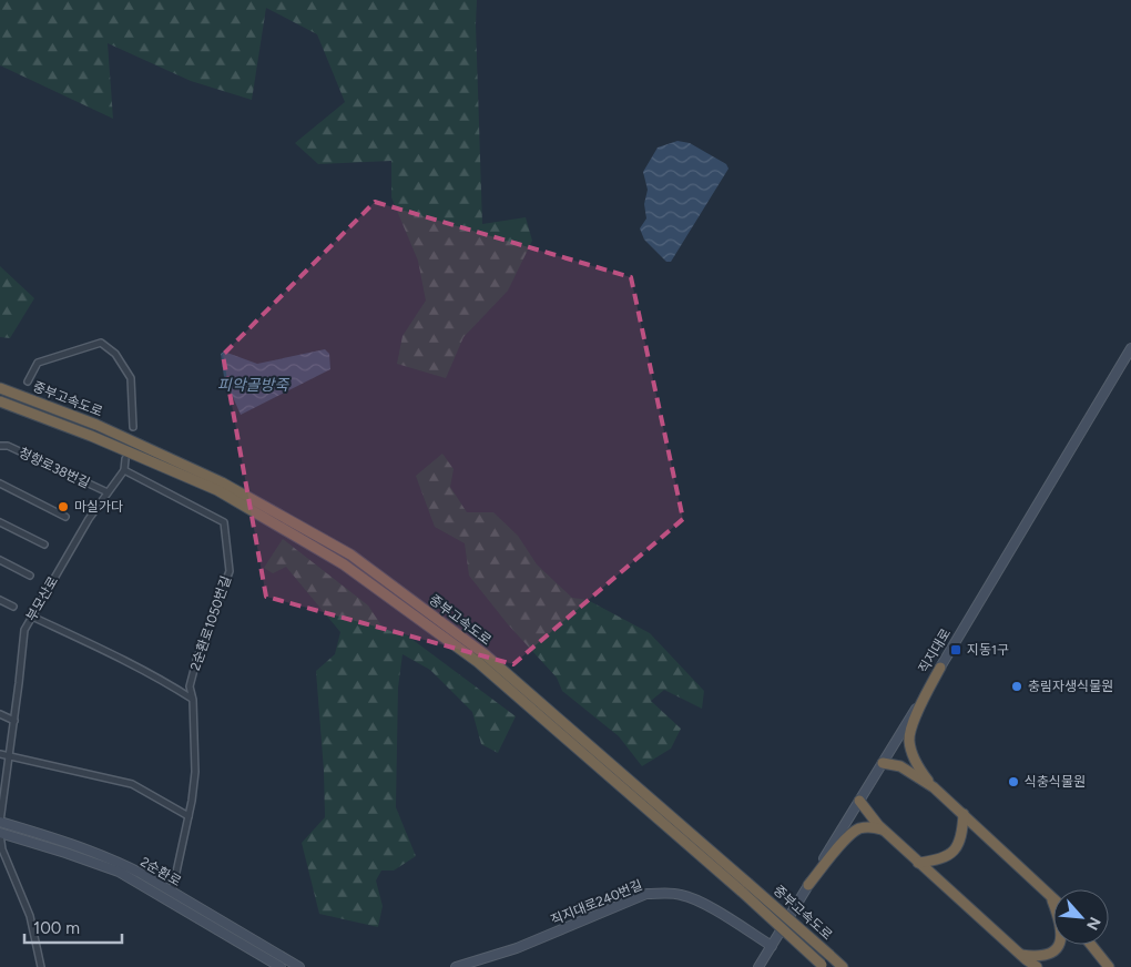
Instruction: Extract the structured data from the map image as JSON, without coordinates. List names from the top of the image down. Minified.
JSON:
{"streets":{"highway":["중부고속도로"],"main road":["직지대로","2순환로","직지대로240번길"],"street":["청향로38번길","부모산로","2순환로1050번길"]},"crossings":[["청향로38번길","부모산로"],["부모산로","2순환로1050번길"],["부모산로","2순환로"],["2순환로1050번길","2순환로"],["직지대로","직지대로240번길"]],"water":["피악골방죽"],"places":{"other":["마실가다","충림자생식물원","식충식물원"],"transit":["지동1구"]},"scale_bar":"100 m","north":"bottom right"}
